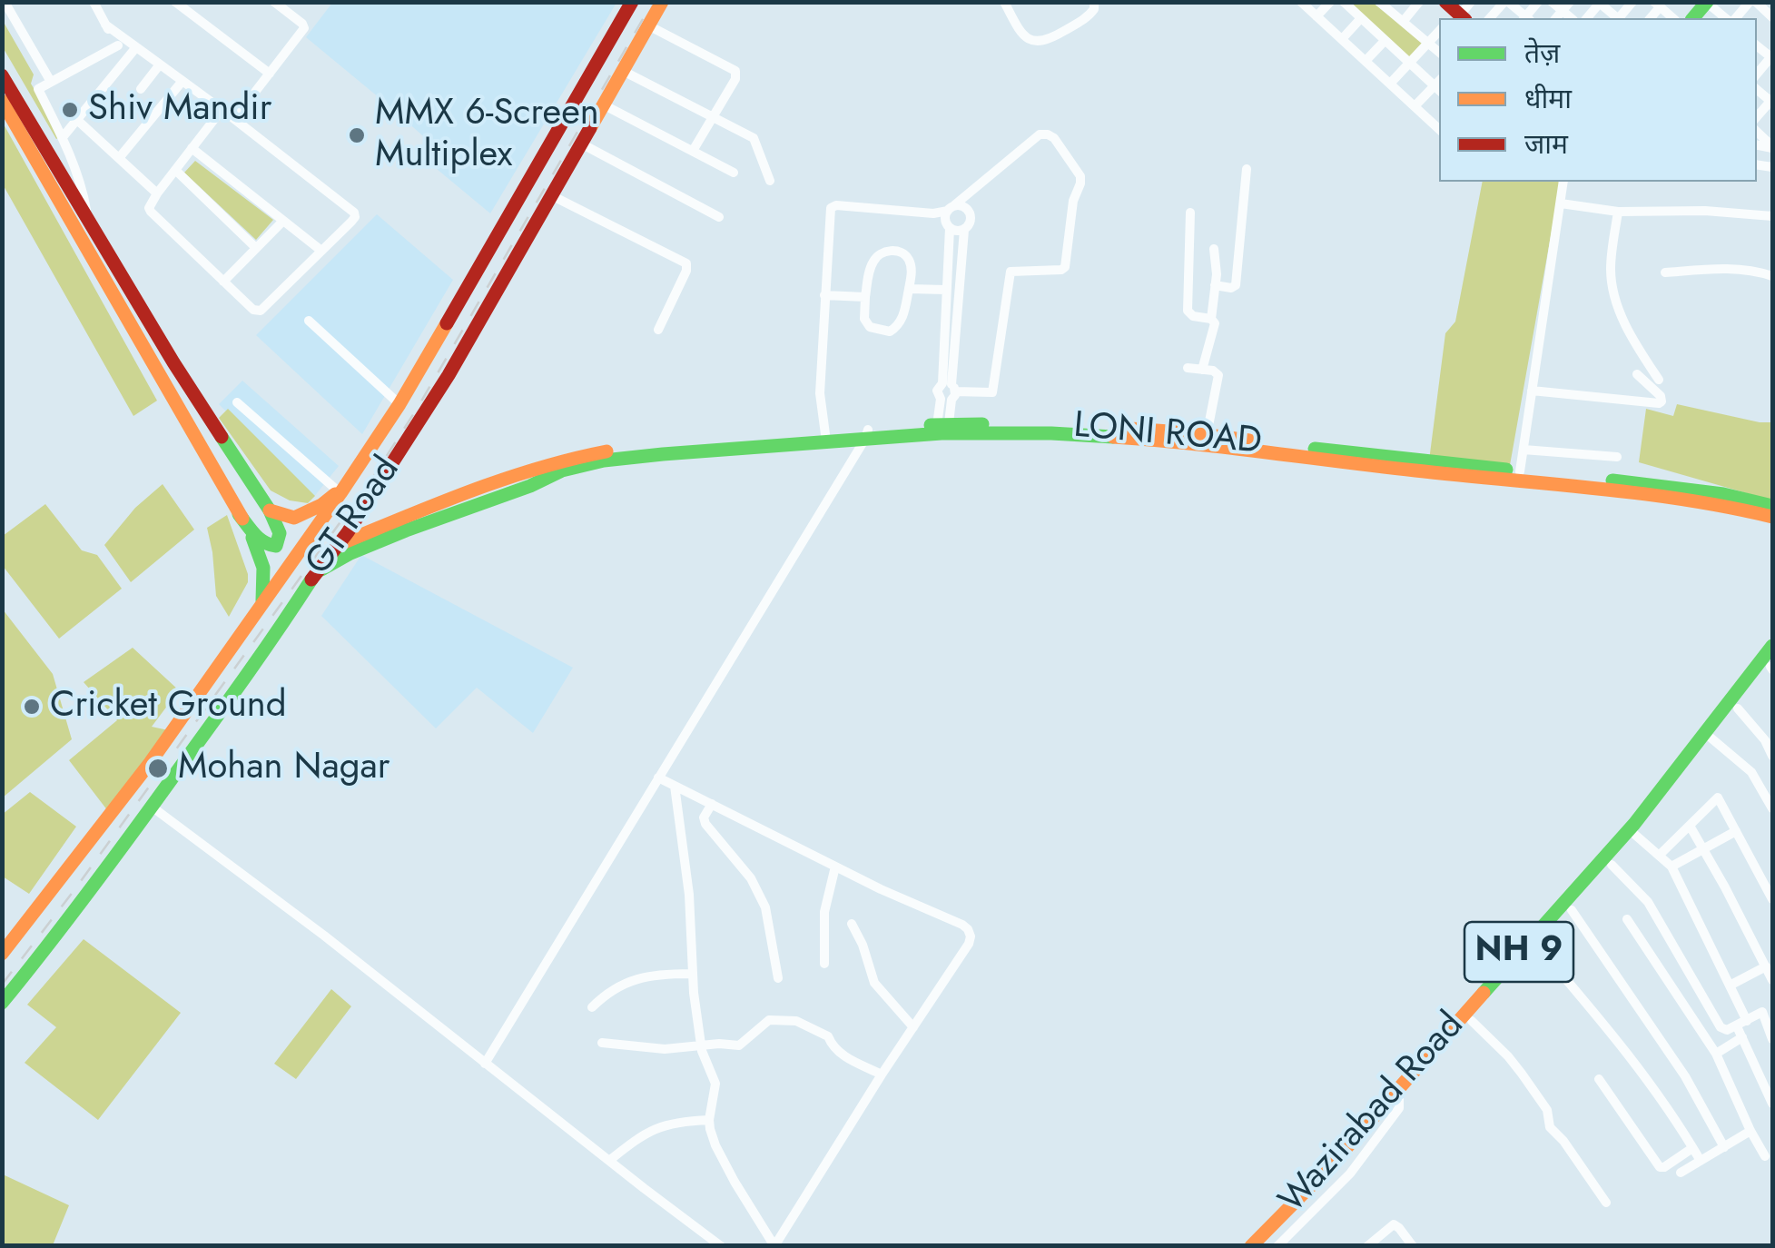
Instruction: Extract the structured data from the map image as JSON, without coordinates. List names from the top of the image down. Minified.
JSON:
{"streets":{"main road":["LONI ROAD","GT Road","NH 9","Wazirabad Road"]},"places":["Shiv Mandir","MMX 6-Screen Multiplex","Cricket Ground","Mohan Nagar"],"legend":["तेज़","धीमा","जाम"]}
